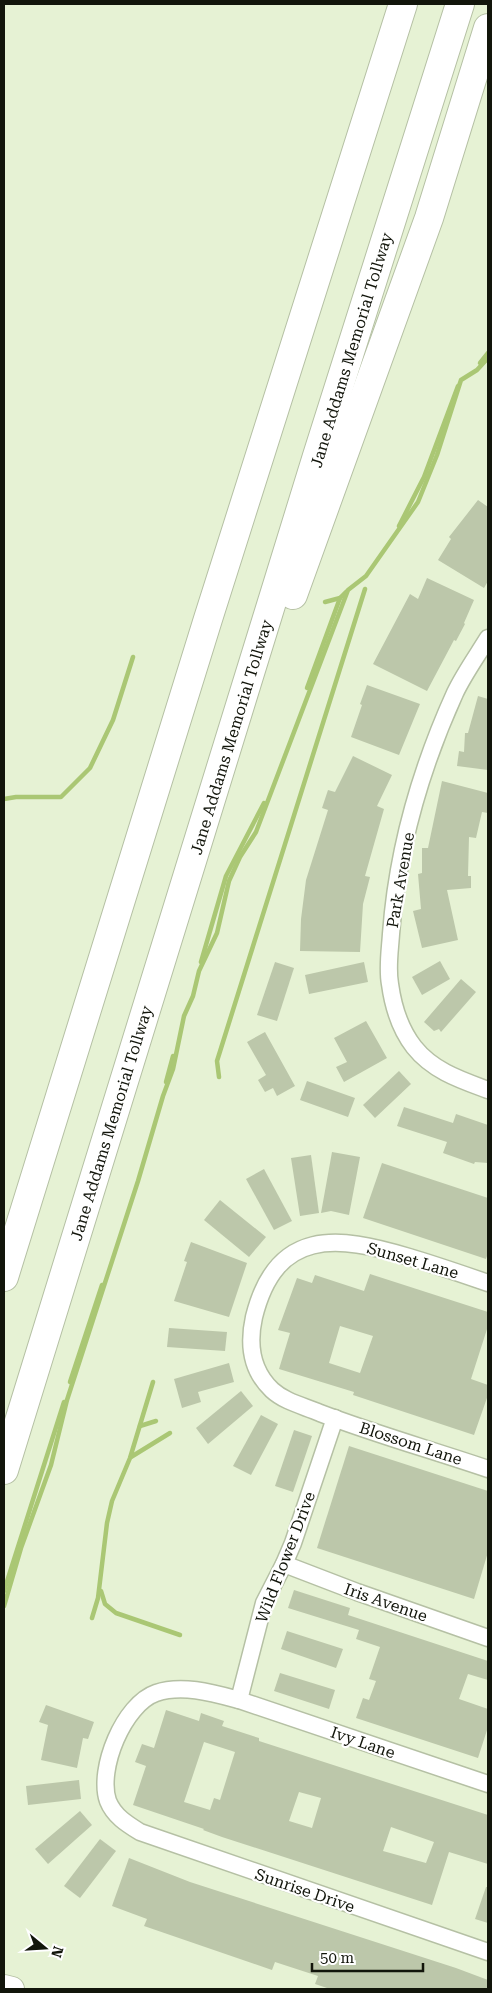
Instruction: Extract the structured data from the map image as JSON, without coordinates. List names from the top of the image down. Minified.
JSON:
{"streets":{"highway":["Jane Addams Memorial Tollway"],"street":["Park Avenue","Sunset Lane","Blossom Lane","Wild Flower Drive","Iris Avenue","Ivy Lane","Sunrise Drive"]},"crossings":[["Sunset Lane","Blossom Lane"],["Sunset Lane","Wild Flower Drive"],["Blossom Lane","Wild Flower Drive"],["Wild Flower Drive","Iris Avenue"],["Wild Flower Drive","Ivy Lane"],["Wild Flower Drive","Sunrise Drive"],["Ivy Lane","Sunrise Drive"]],"scale_bar":"50 m","north":"right"}
